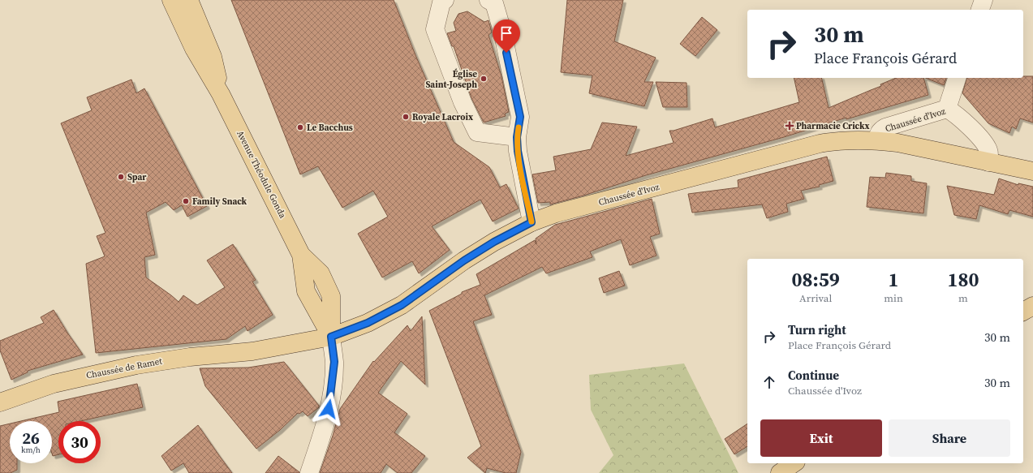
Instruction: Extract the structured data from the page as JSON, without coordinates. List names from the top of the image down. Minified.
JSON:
{"streets":{"main road":["Chaussée d'Ivoz","Avenue Théodule Gonda","Chaussée de Ramet"]},"crossings":[["Chaussée d'Ivoz","Avenue Théodule Gonda"],["Chaussée d'Ivoz","Chaussée de Ramet"],["Avenue Théodule Gonda","Chaussée de Ramet"]],"places":{"other":["Église Saint-Joseph","Royale Lacroix","Le Bacchus","Spar","Family Snack"],"health":["Pharmacie Crickx"]},"page":{"turn":["30 m","Place François Gérard"],"eta":["08:59","Arrival","1","min","180","m"],"list":[{"name":"Turn right","note":"Place François Gérard","value":"30 m"},{"name":"Continue","note":"Chaussée d'Ivoz","value":"30 m"}],"buttons":["Exit","Share"],"speed":"26 km/h","limit":"30"}}
